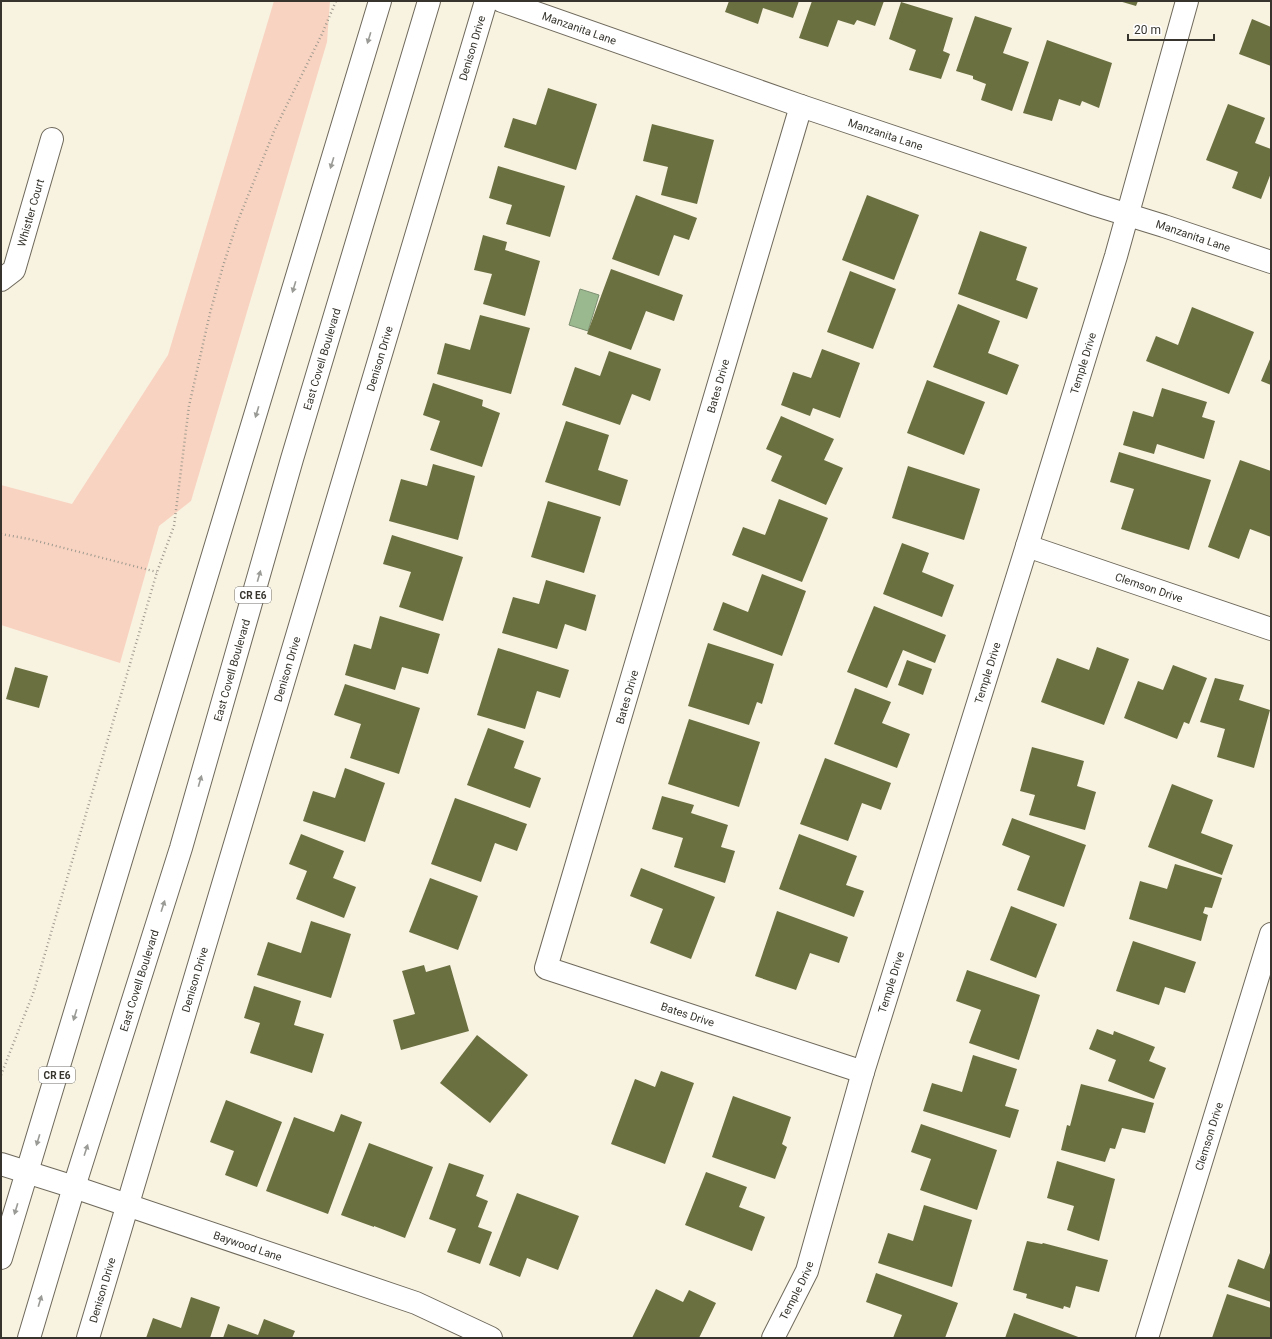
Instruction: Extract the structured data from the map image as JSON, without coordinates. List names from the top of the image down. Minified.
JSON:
{"streets":{"street":["Manzanita Lane","Denison Drive","Whistler Court","East Covell Boulevard","Temple Drive","Bates Drive","Clemson Drive","CR E6","Baywood Lane"]},"crossings":[["Manzanita Lane","Temple Drive"],["Manzanita Lane","Bates Drive"],["Denison Drive","Baywood Lane"],["East Covell Boulevard","Baywood Lane"],["Temple Drive","Bates Drive"],["Temple Drive","Clemson Drive"],["CR E6","Baywood Lane"]],"scale_bar":"20 m"}
